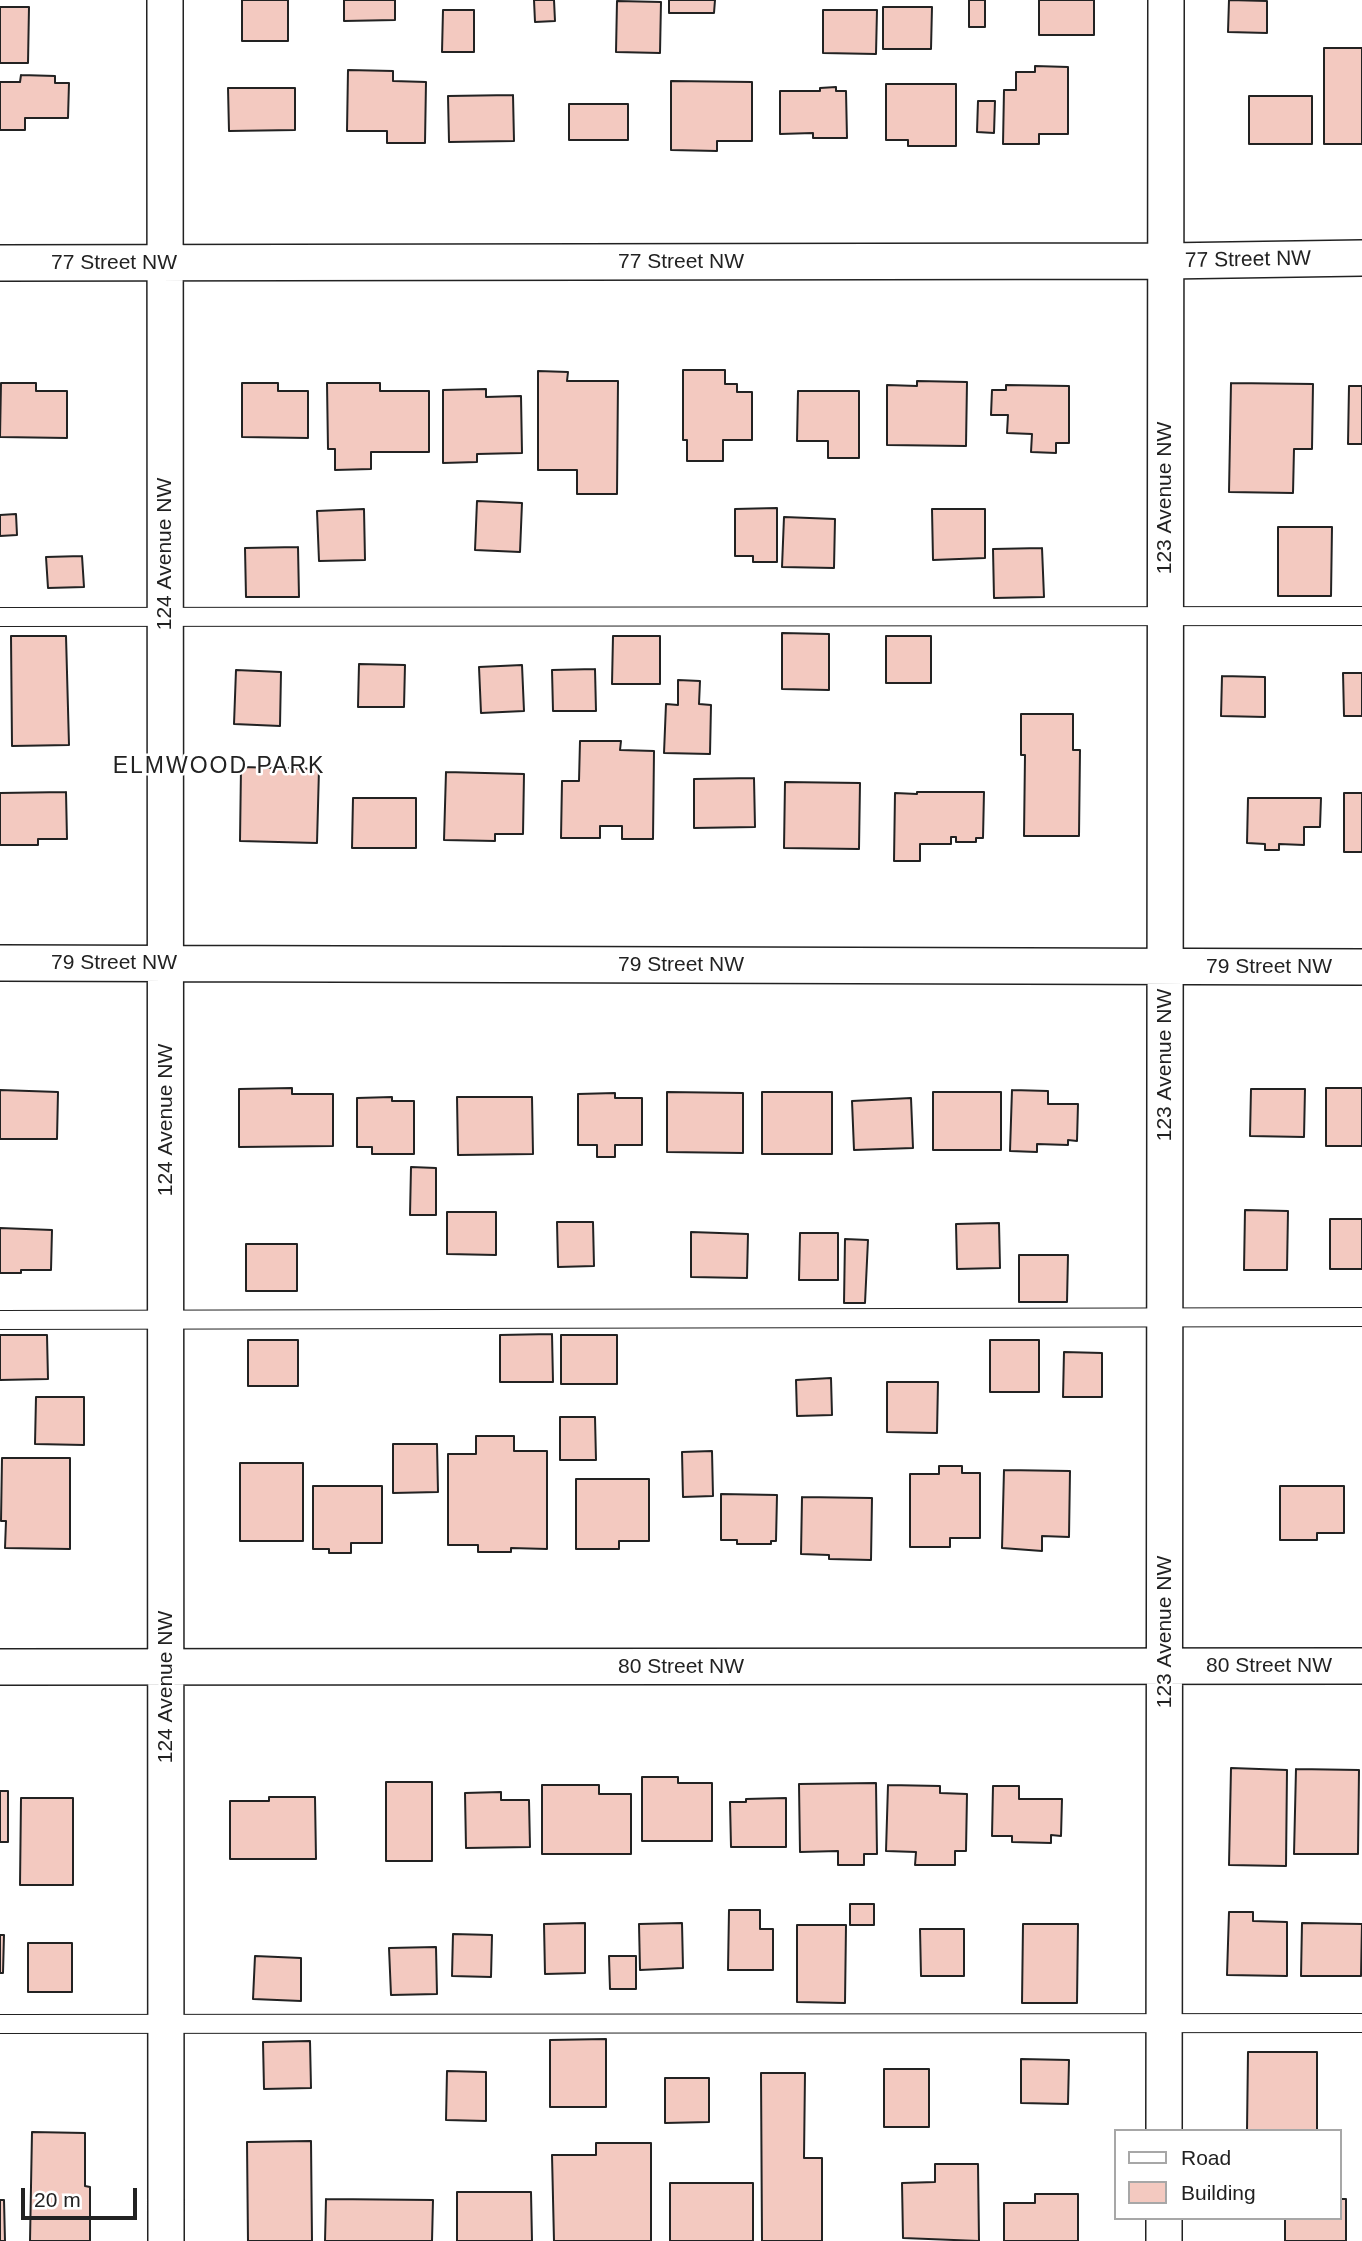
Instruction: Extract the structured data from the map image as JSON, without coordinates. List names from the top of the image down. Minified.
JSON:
{"streets":{"street":["77 Street NW","123 Avenue NW","124 Avenue NW","79 Street NW","80 Street NW"]},"crossings":[["77 Street NW","123 Avenue NW"],["77 Street NW","124 Avenue NW"],["123 Avenue NW","79 Street NW"],["123 Avenue NW","80 Street NW"],["124 Avenue NW","79 Street NW"],["124 Avenue NW","80 Street NW"]],"districts":["ELMWOOD PARK"],"legend":["Road","Building"],"scale_bar":"20 m"}
